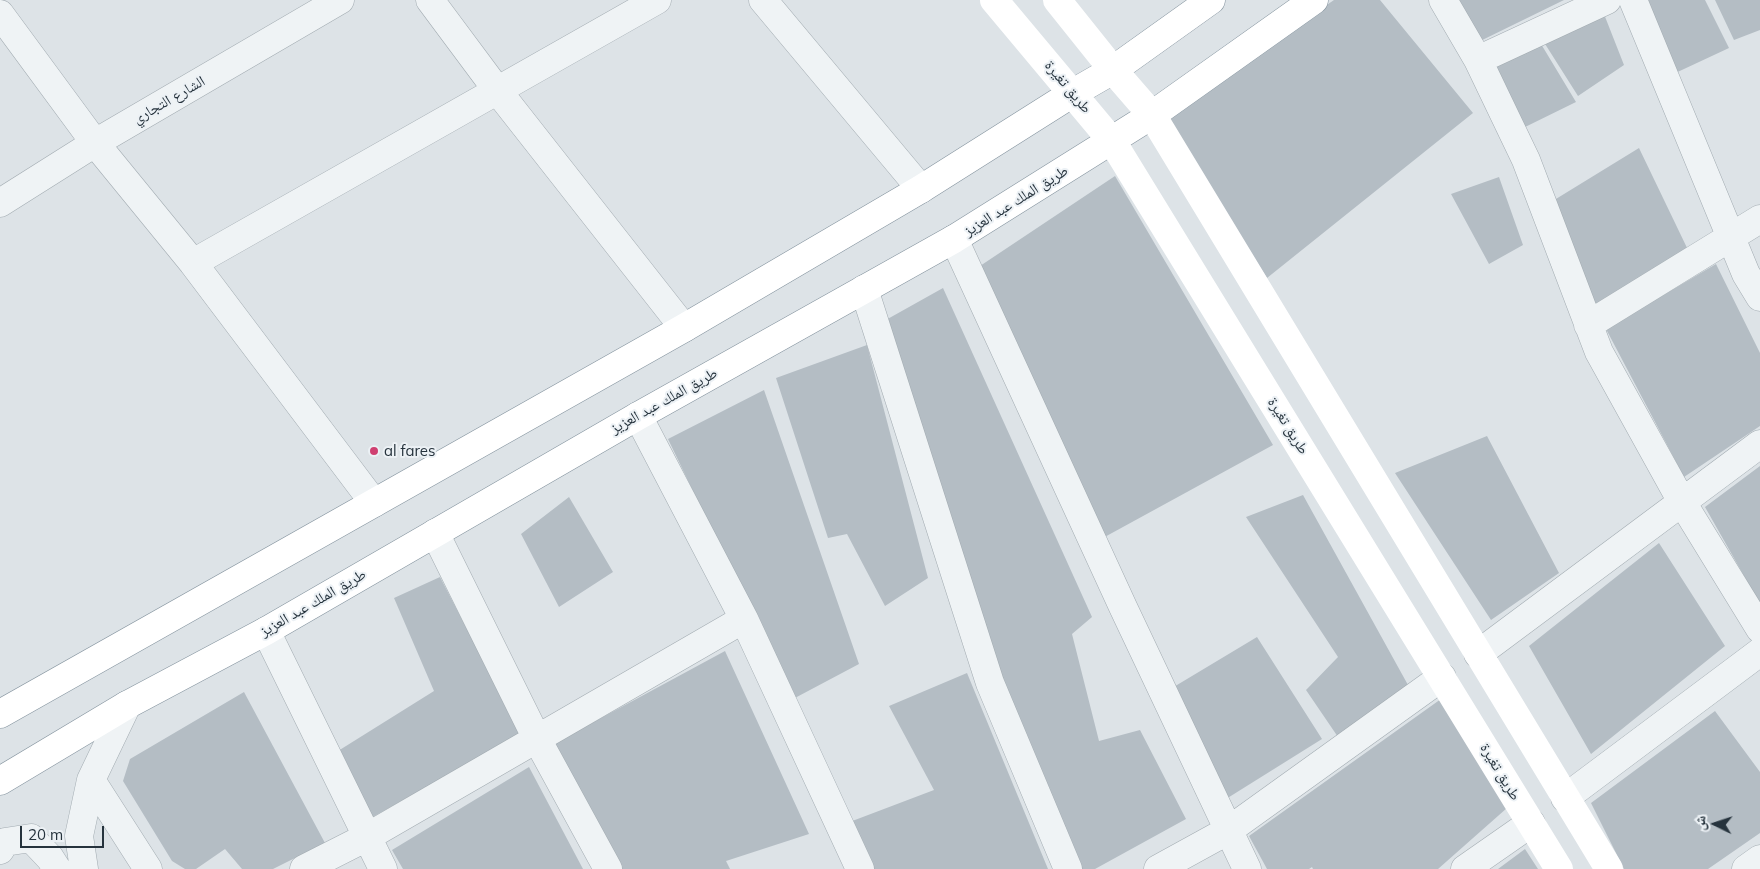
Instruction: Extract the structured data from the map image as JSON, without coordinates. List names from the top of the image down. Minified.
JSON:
{"streets":{"main road":["طريق تغيرة","طريق الملك عبد العزيز"],"street":["الشارع التجاري"]},"crossings":[["طريق تغيرة","طريق الملك عبد العزيز"]],"places":["al fares"],"scale_bar":"20 m","north":"left"}
